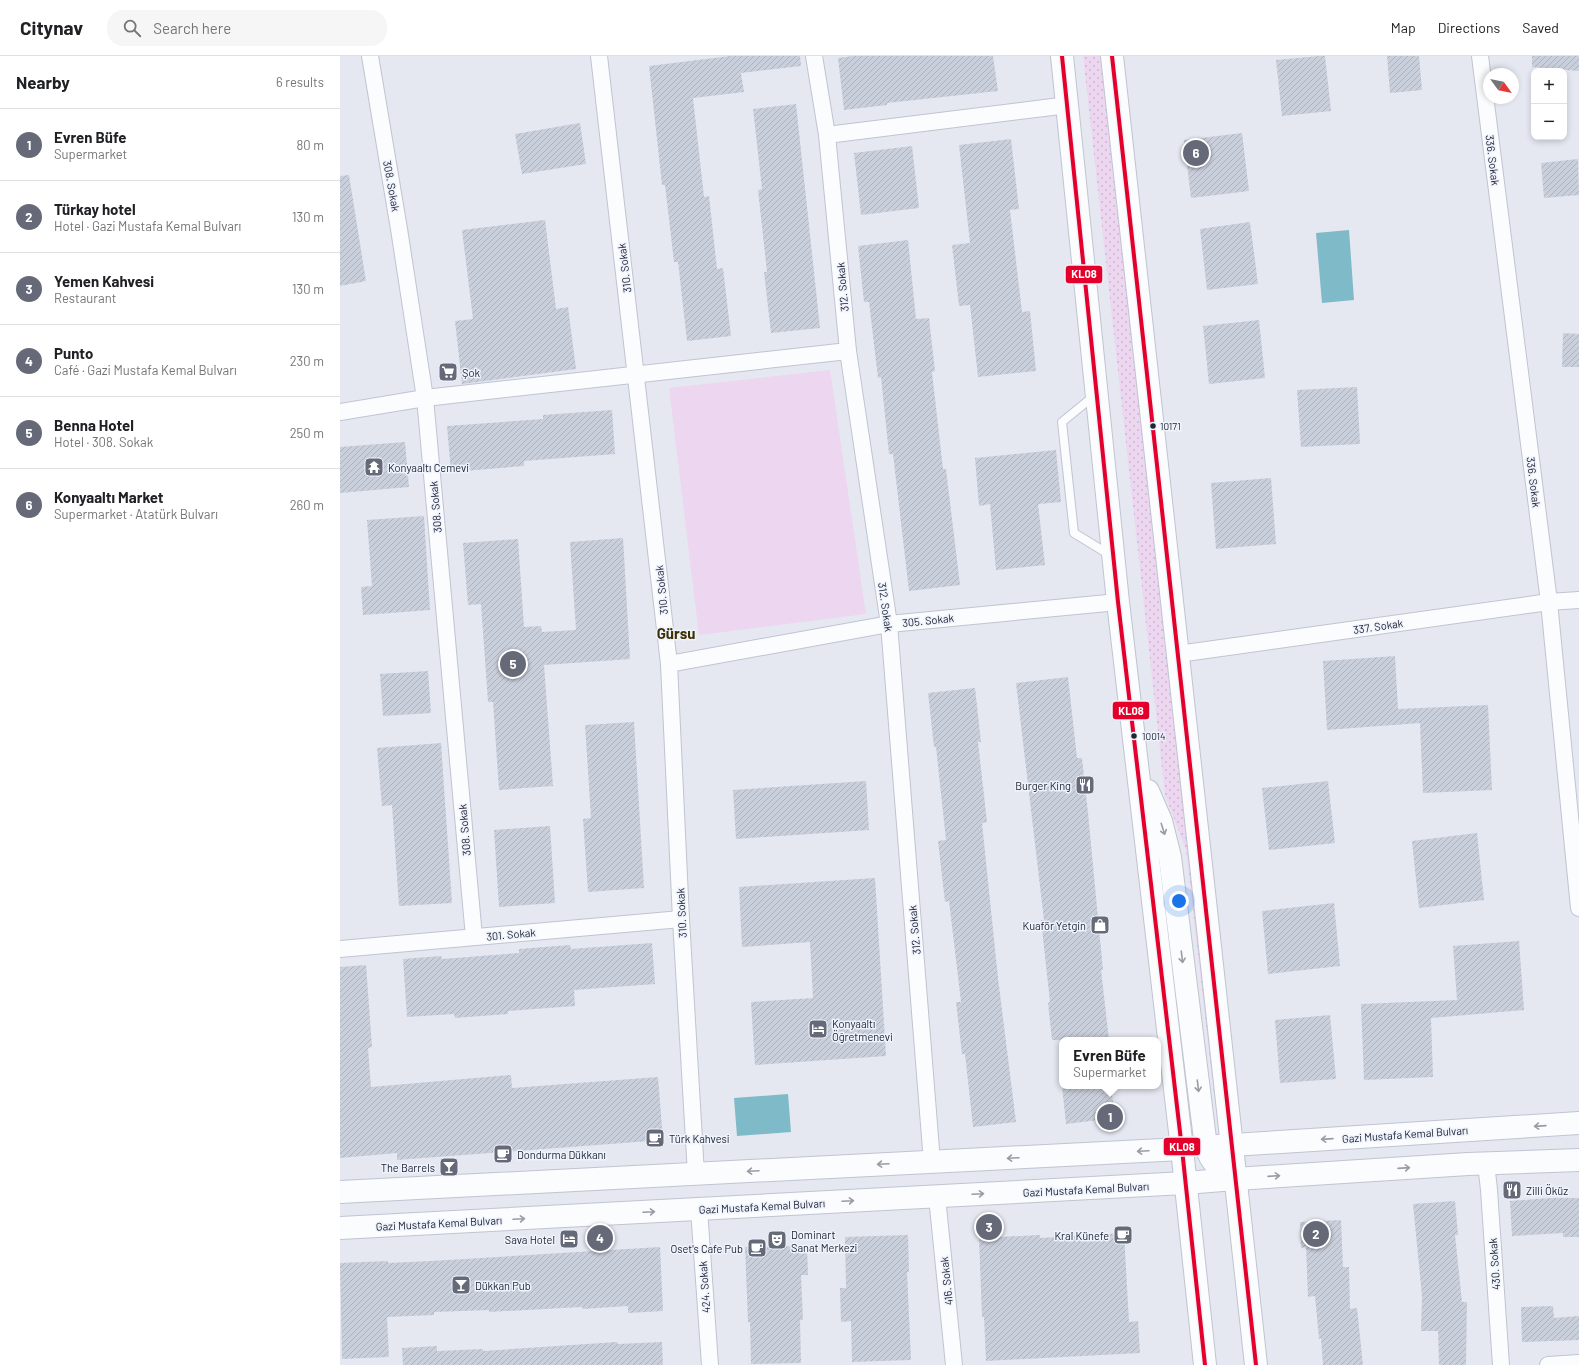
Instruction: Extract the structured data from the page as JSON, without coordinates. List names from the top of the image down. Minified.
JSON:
{"streets":{"main road":["Gazi Mustafa Kemal Bulvarı"],"street":["336. Sokak","308. Sokak","310. Sokak","312. Sokak","305. Sokak","337. Sokak","301. Sokak","430. Sokak","416. Sokak","424. Sokak"]},"crossings":[["336. Sokak","337. Sokak"],["308. Sokak","301. Sokak"],["310. Sokak","305. Sokak"],["310. Sokak","301. Sokak"],["312. Sokak","305. Sokak"],["Gazi Mustafa Kemal Bulvarı","416. Sokak"],["Gazi Mustafa Kemal Bulvarı","424. Sokak"]],"districts":["Gürsu"],"places":{"supermarket":["Şok"],"other":["10171","10014"],"temple":["Konyaaltı Cemevi"],"restaurant":["Burger King","Zilli Öküz"],"shop":["Kuaför Yetgin"],"hotel":["Konyaaltı Öğretmenevi","Sava Hotel"],"cafe":["Türk Kahvesi","Dondurma Dükkanı","Kral Künefe","Oset's Cafe Pub"],"bar":["The Barrels","Dükkan Pub"],"theatre":["Dominart Sanat Merkezi"]},"lines":["transit line KL08"],"north":"bottom right","page":{"header":"Citynav","search":"Search here","nav":["Map","Directions","Saved"],"heading":["Nearby","6 results"],"map_buttons":["+","−"],"list":[{"mark":"1","name":"Evren Büfe","note":"Supermarket","value":"80 m"},{"mark":"2","name":"Türkay hotel","note":"Hotel · Gazi Mustafa Kemal Bulvarı","value":"130 m"},{"mark":"3","name":"Yemen Kahvesi","note":"Restaurant","value":"130 m"},{"mark":"4","name":"Punto","note":"Café · Gazi Mustafa Kemal Bulvarı","value":"230 m"},{"mark":"5","name":"Benna Hotel","note":"Hotel · 308. Sokak","value":"250 m"},{"mark":"6","name":"Konyaaltı Market","note":"Supermarket · Atatürk Bulvarı","value":"260 m"}],"pins":["6","5","1","3","2","4"],"popup":["Evren Büfe","Supermarket"]}}
